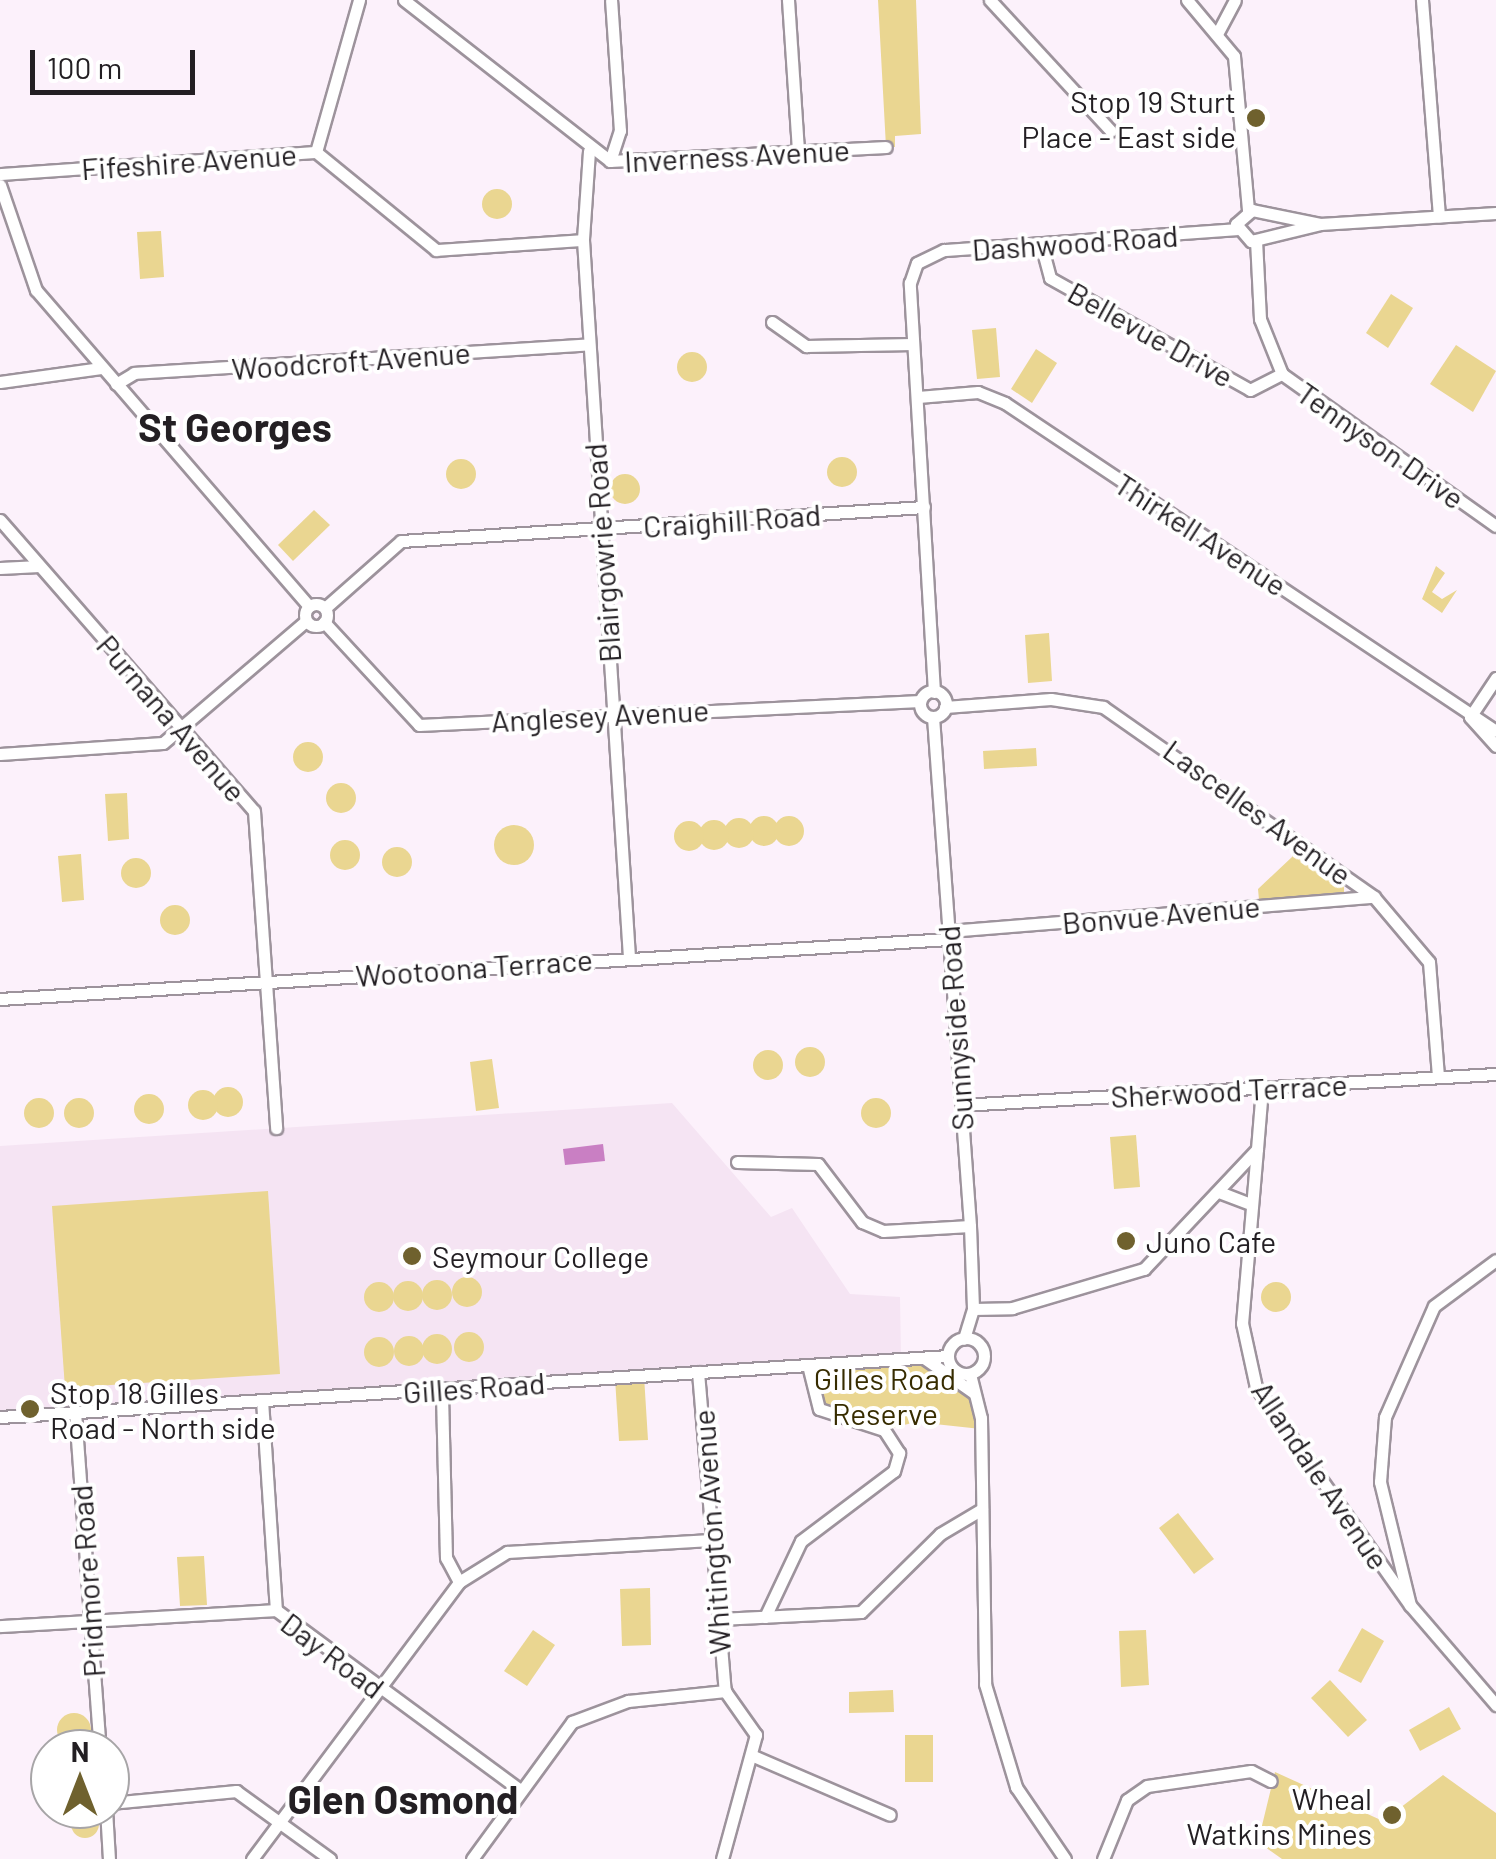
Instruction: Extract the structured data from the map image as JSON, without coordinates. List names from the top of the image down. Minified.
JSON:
{"streets":{"street":["Inverness Avenue","Fifeshire Avenue","Dashwood Road","Bellevue Drive","Woodcroft Avenue","Tennyson Drive","Craighill Road","Thirkell Avenue","Blairgowrie Road","Anglesey Avenue","Purnana Avenue","Lascelles Avenue","Bonvue Avenue","Wootoona Terrace","Sunnyside Road","Sherwood Terrace","Gilles Road","Allandale Avenue","Whitington Avenue","Pridmore Road","Day Road"]},"crossings":[["Inverness Avenue","Blairgowrie Road"],["Fifeshire Avenue","Blairgowrie Road"],["Dashwood Road","Bellevue Drive"],["Bellevue Drive","Tennyson Drive"],["Woodcroft Avenue","Blairgowrie Road"],["Craighill Road","Blairgowrie Road"],["Blairgowrie Road","Anglesey Avenue"],["Blairgowrie Road","Wootoona Terrace"],["Purnana Avenue","Wootoona Terrace"],["Lascelles Avenue","Bonvue Avenue"],["Lascelles Avenue","Sherwood Terrace"],["Bonvue Avenue","Wootoona Terrace"],["Bonvue Avenue","Sunnyside Road"],["Wootoona Terrace","Sunnyside Road"],["Sunnyside Road","Sherwood Terrace"],["Sherwood Terrace","Allandale Avenue"],["Gilles Road","Whitington Avenue"],["Gilles Road","Pridmore Road"],["Pridmore Road","Day Road"]],"districts":["St Georges","Glen Osmond"],"parks":["Gilles Road Reserve"],"places":["Stop 19 Sturt Place - East side","Juno Cafe","Seymour College","Stop 18 Gilles Road - North side","Wheal Watkins Mines"],"scale_bar":"100 m","north":"top"}
